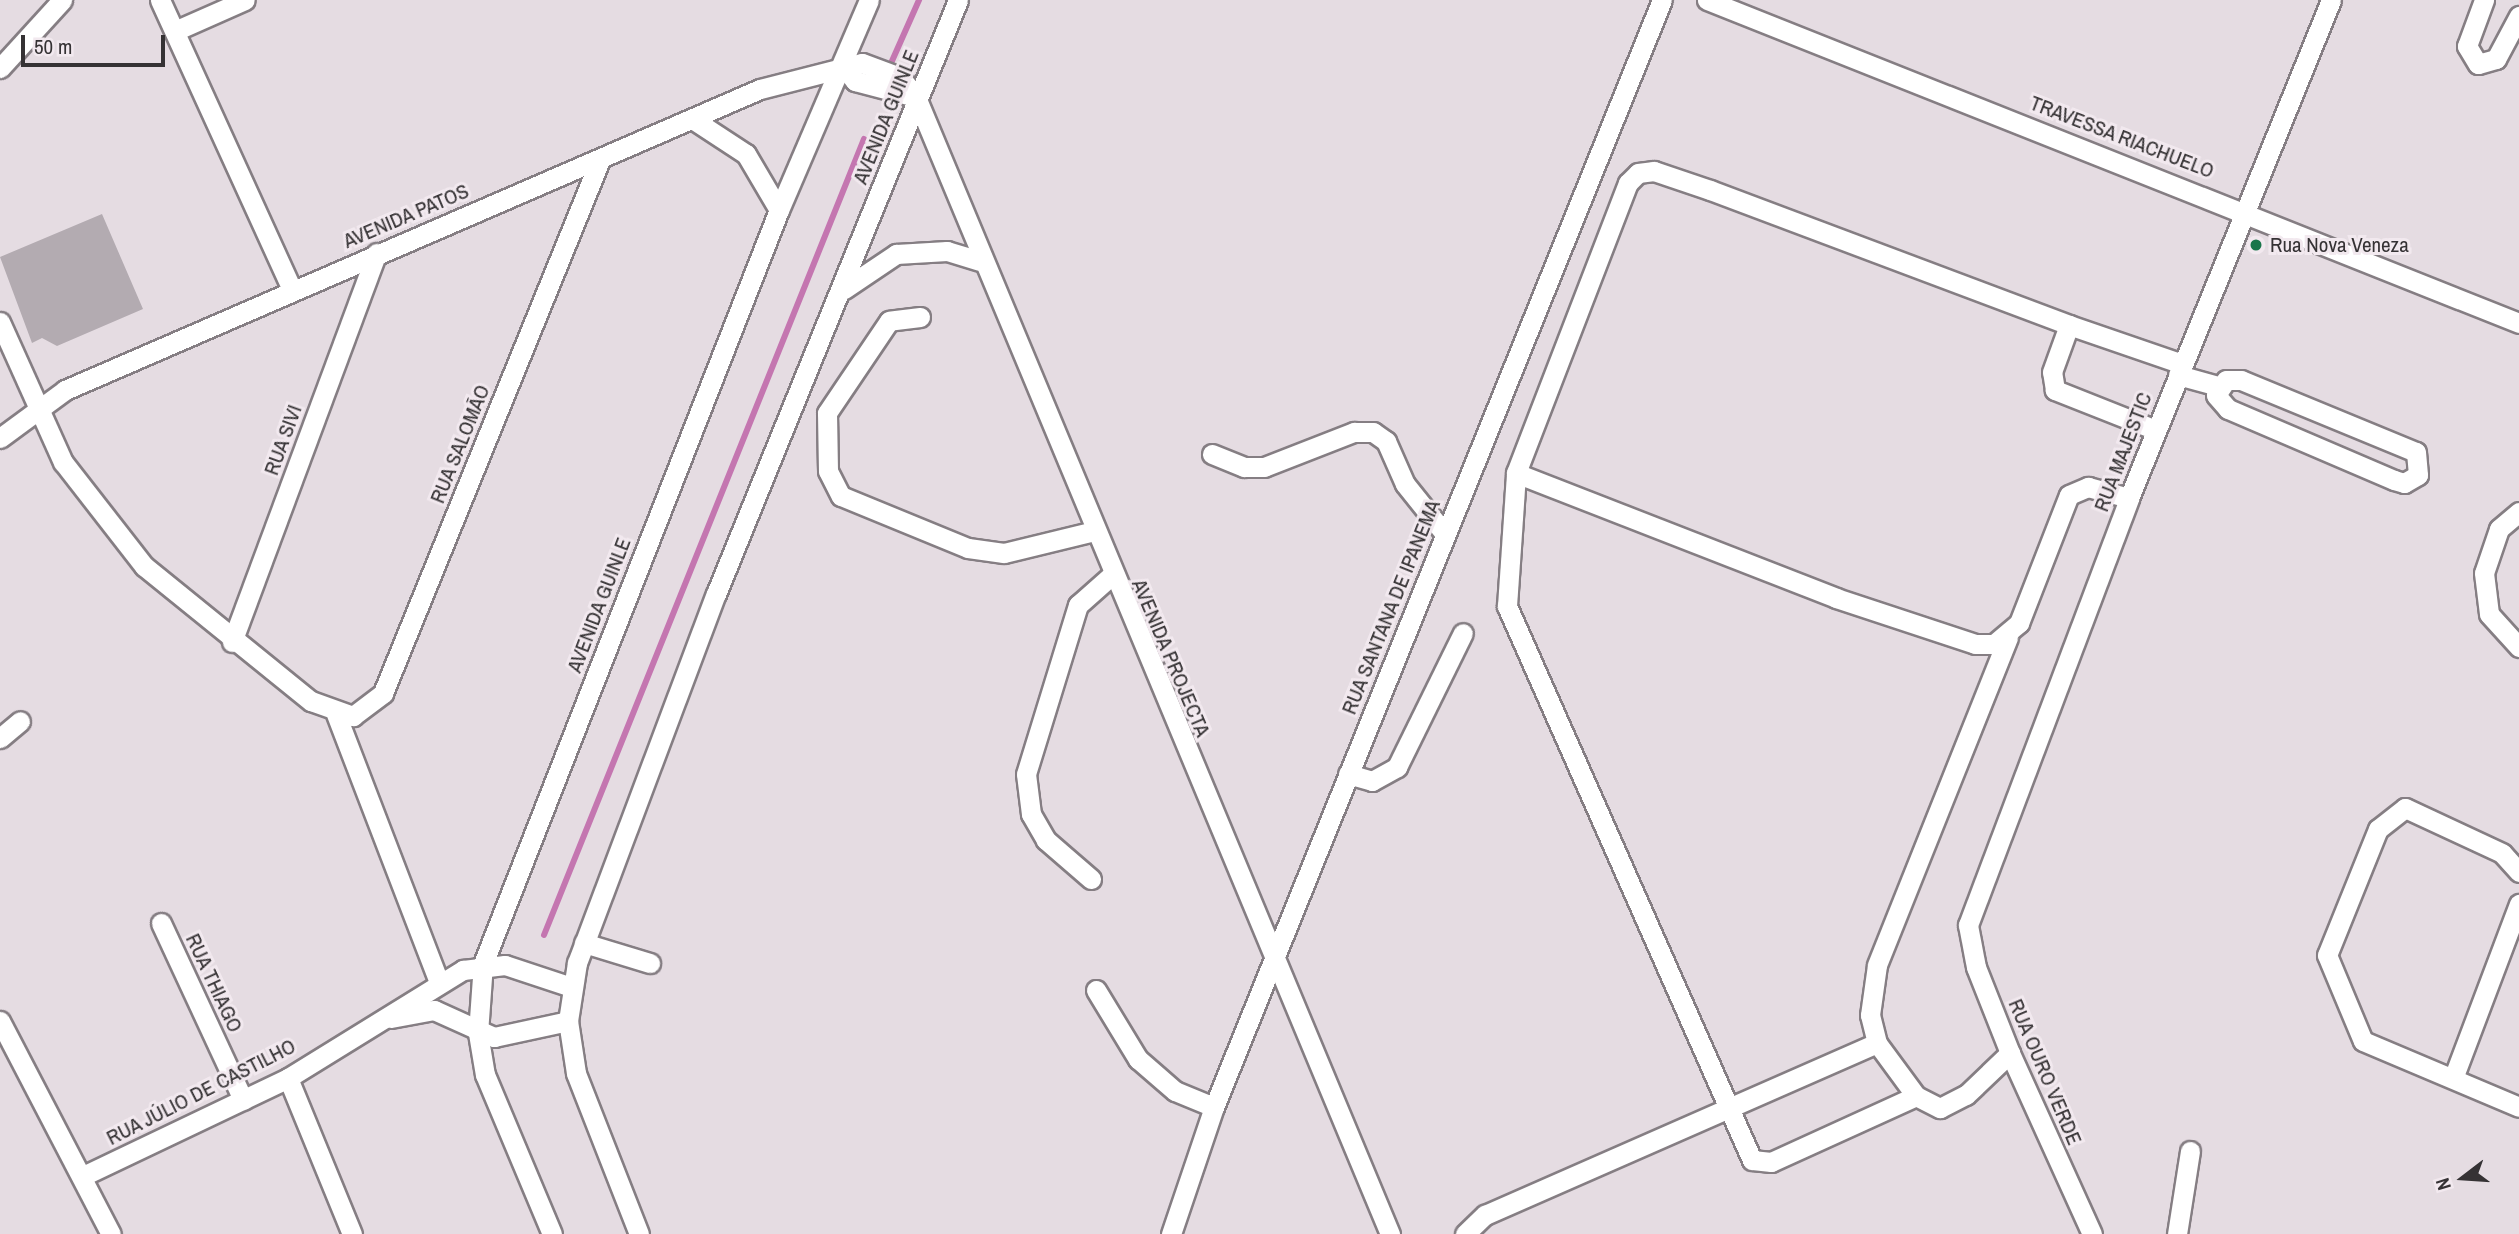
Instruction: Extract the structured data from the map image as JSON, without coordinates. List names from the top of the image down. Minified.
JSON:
{"streets":{"street":["AVENIDA GUINLE","TRAVESSA RIACHUELO","AVENIDA PATOS","RUA SIVI","RUA SALOMÃO","RUA MAJESTIC","RUA SANTANA DE IPANEMA","AVENIDA PROJECTA","RUA THIAGO","RUA OURO VERDE","RUA JÚLIO DE CASTILHO"]},"crossings":[["AVENIDA GUINLE","AVENIDA PATOS"],["AVENIDA GUINLE","AVENIDA PROJECTA"],["AVENIDA GUINLE","RUA JÚLIO DE CASTILHO"],["TRAVESSA RIACHUELO","RUA MAJESTIC"],["AVENIDA PATOS","RUA SIVI"],["AVENIDA PATOS","RUA SALOMÃO"],["RUA MAJESTIC","RUA OURO VERDE"],["RUA SANTANA DE IPANEMA","AVENIDA PROJECTA"],["RUA THIAGO","RUA JÚLIO DE CASTILHO"]],"places":["Rua Nova Veneza"],"scale_bar":"50 m","north":"left"}
